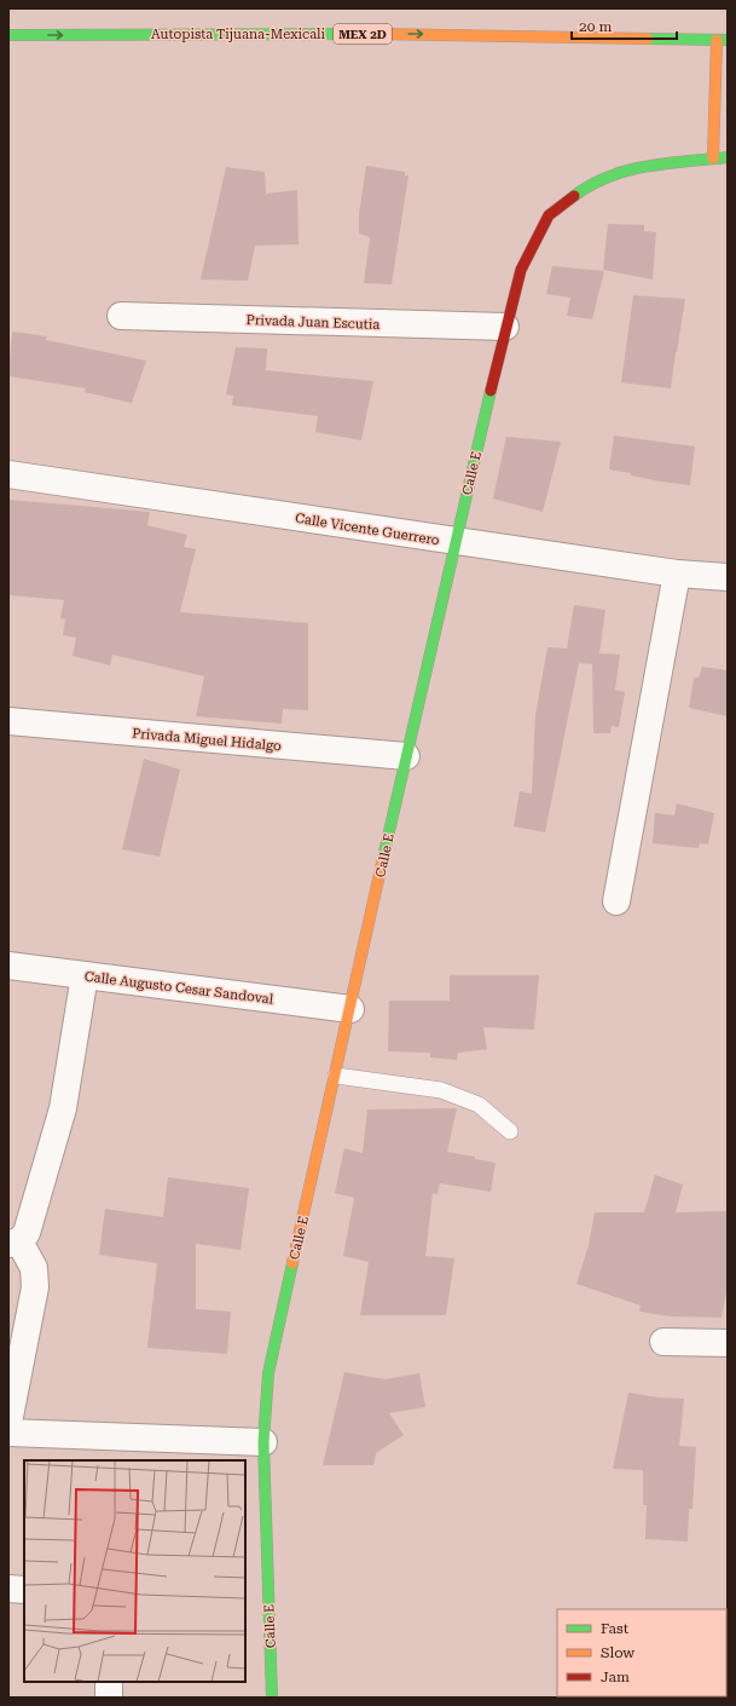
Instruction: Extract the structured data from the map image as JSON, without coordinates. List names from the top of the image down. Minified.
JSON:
{"streets":{"main road":["Autopista Tijuana-Mexicali","MEX 2D","Calle E"],"street":["Privada Juan Escutia","Calle Vicente Guerrero","Privada Miguel Hidalgo","Calle Augusto Cesar Sandoval"]},"crossings":[["Privada Juan Escutia","Calle E"],["Calle E","Calle Vicente Guerrero"],["Calle E","Privada Miguel Hidalgo"],["Calle E","Calle Augusto Cesar Sandoval"]],"one_way":["Autopista Tijuana-Mexicali"],"legend":["Fast","Slow","Jam"],"scale_bar":"20 m"}
